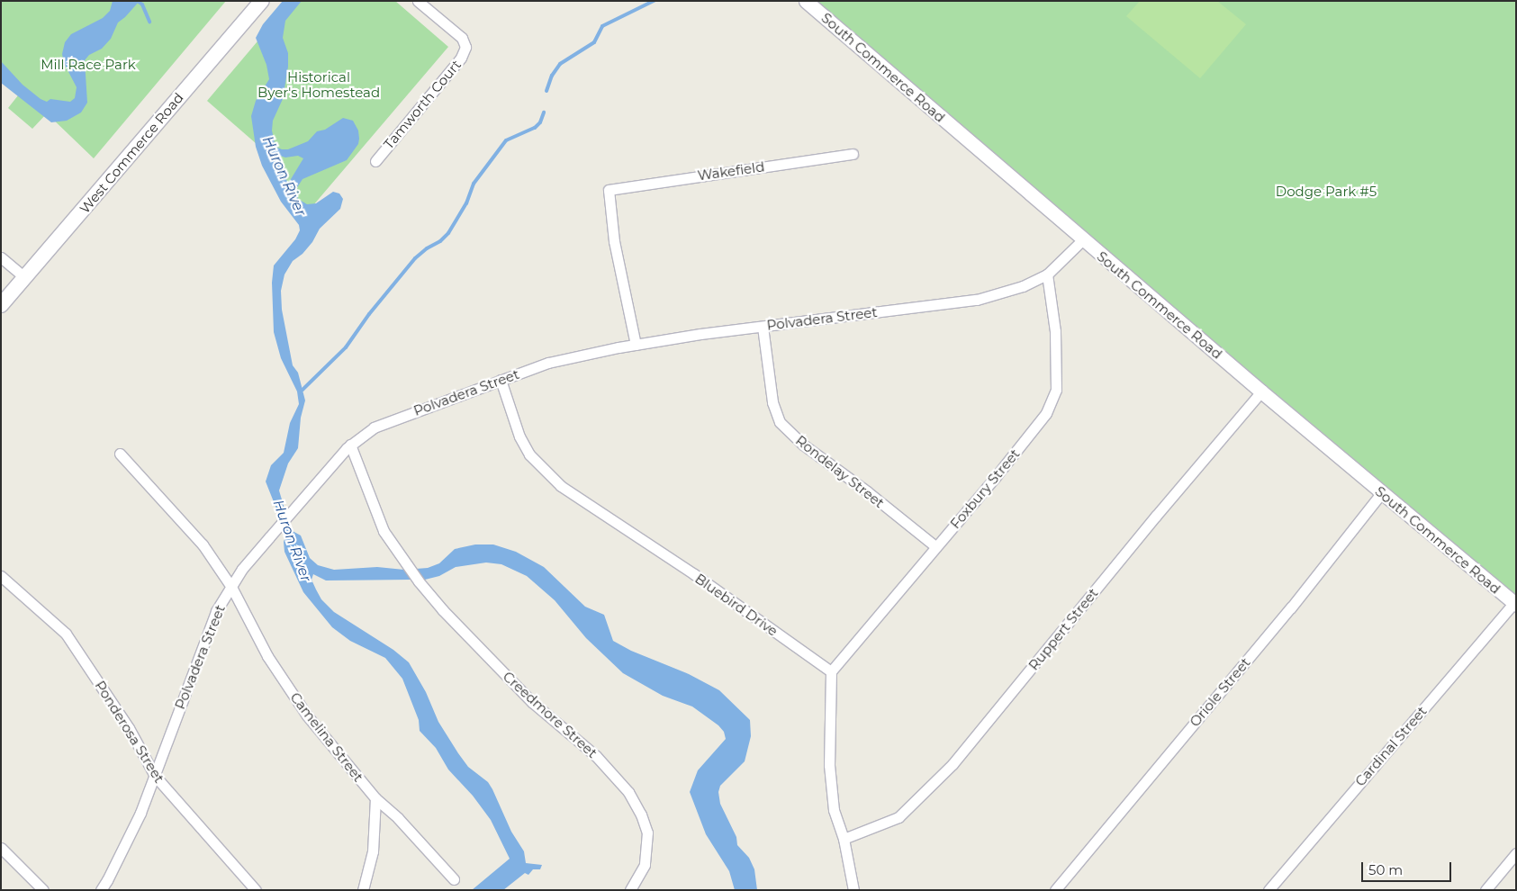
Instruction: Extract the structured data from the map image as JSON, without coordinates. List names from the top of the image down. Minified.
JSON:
{"streets":{"main road":["West Commerce Road"],"street":["South Commerce Road","Tamworth Court","Wakefield","Polvadera Street","Rondelay Street","Foxbury Street","Bluebird Drive","Ruppert Street","Oriole Street","Creedmore Street","Ponderosa Street","Camelina Street","Cardinal Street"]},"crossings":[["South Commerce Road","Polvadera Street"],["South Commerce Road","Ruppert Street"],["South Commerce Road","Oriole Street"],["South Commerce Road","Cardinal Street"],["Wakefield","Polvadera Street"],["Polvadera Street","Rondelay Street"],["Polvadera Street","Foxbury Street"],["Polvadera Street","Bluebird Drive"],["Polvadera Street","Creedmore Street"],["Polvadera Street","Ponderosa Street"],["Polvadera Street","Camelina Street"],["Rondelay Street","Foxbury Street"],["Foxbury Street","Bluebird Drive"]],"water":["Huron River"],"parks":["Mill Race Park","Historical Byer's Homestead","Dodge Park #5"],"scale_bar":"50 m"}
